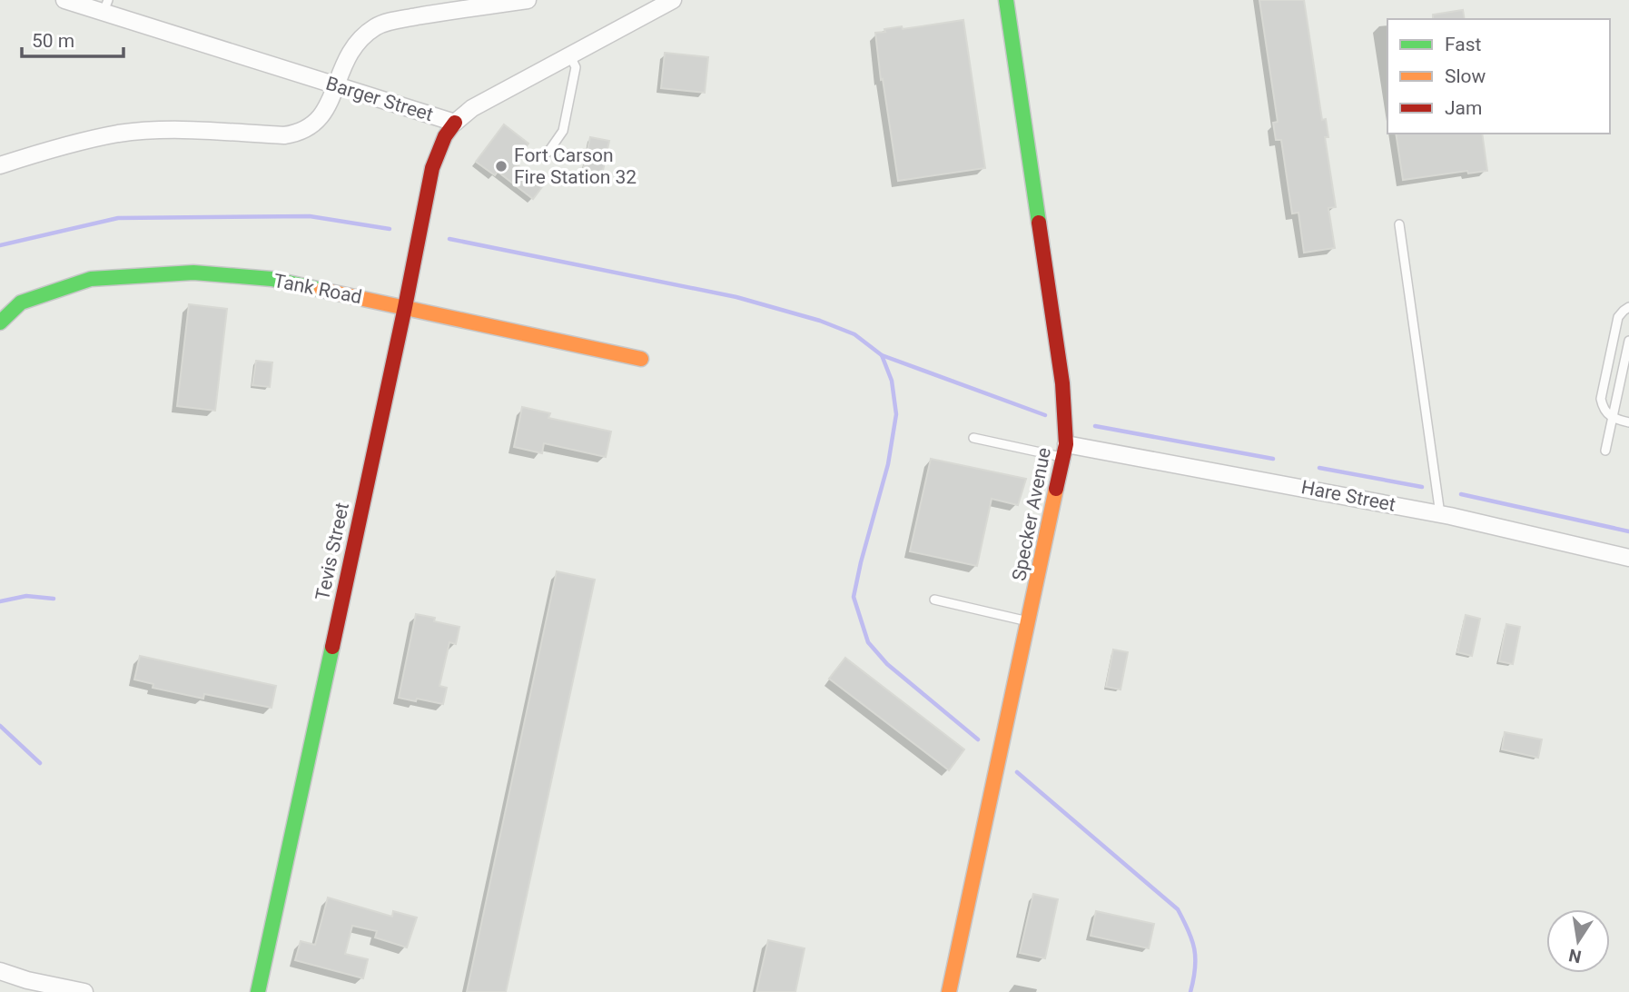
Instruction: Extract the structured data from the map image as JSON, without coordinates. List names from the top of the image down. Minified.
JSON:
{"streets":{"street":["Barger Street","Tank Road","Hare Street","Specker Avenue","Tevis Street"]},"crossings":[["Barger Street","Tevis Street"],["Tank Road","Tevis Street"],["Hare Street","Specker Avenue"]],"places":["Fort Carson Fire Station 32"],"legend":["Fast","Slow","Jam"],"scale_bar":"50 m","north":"bottom"}
